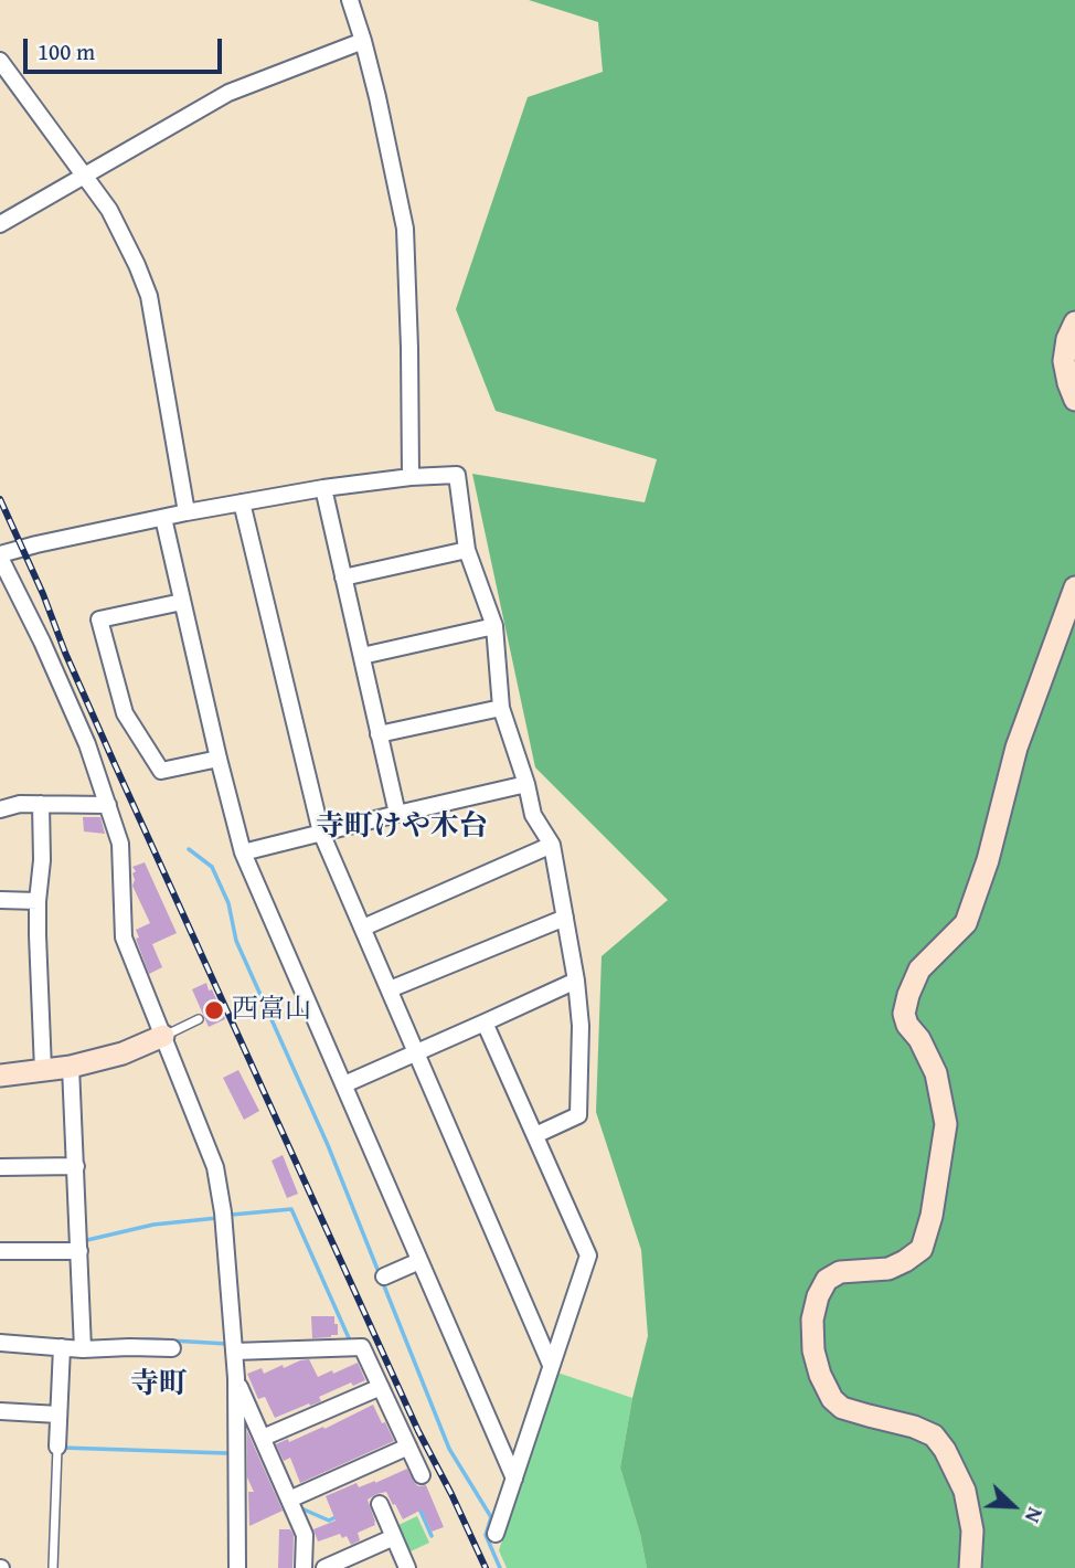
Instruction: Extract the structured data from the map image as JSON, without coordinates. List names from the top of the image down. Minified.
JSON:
{"districts":["寺町けや木台","寺町"],"places":["西富山"],"scale_bar":"100 m","north":"bottom right"}
